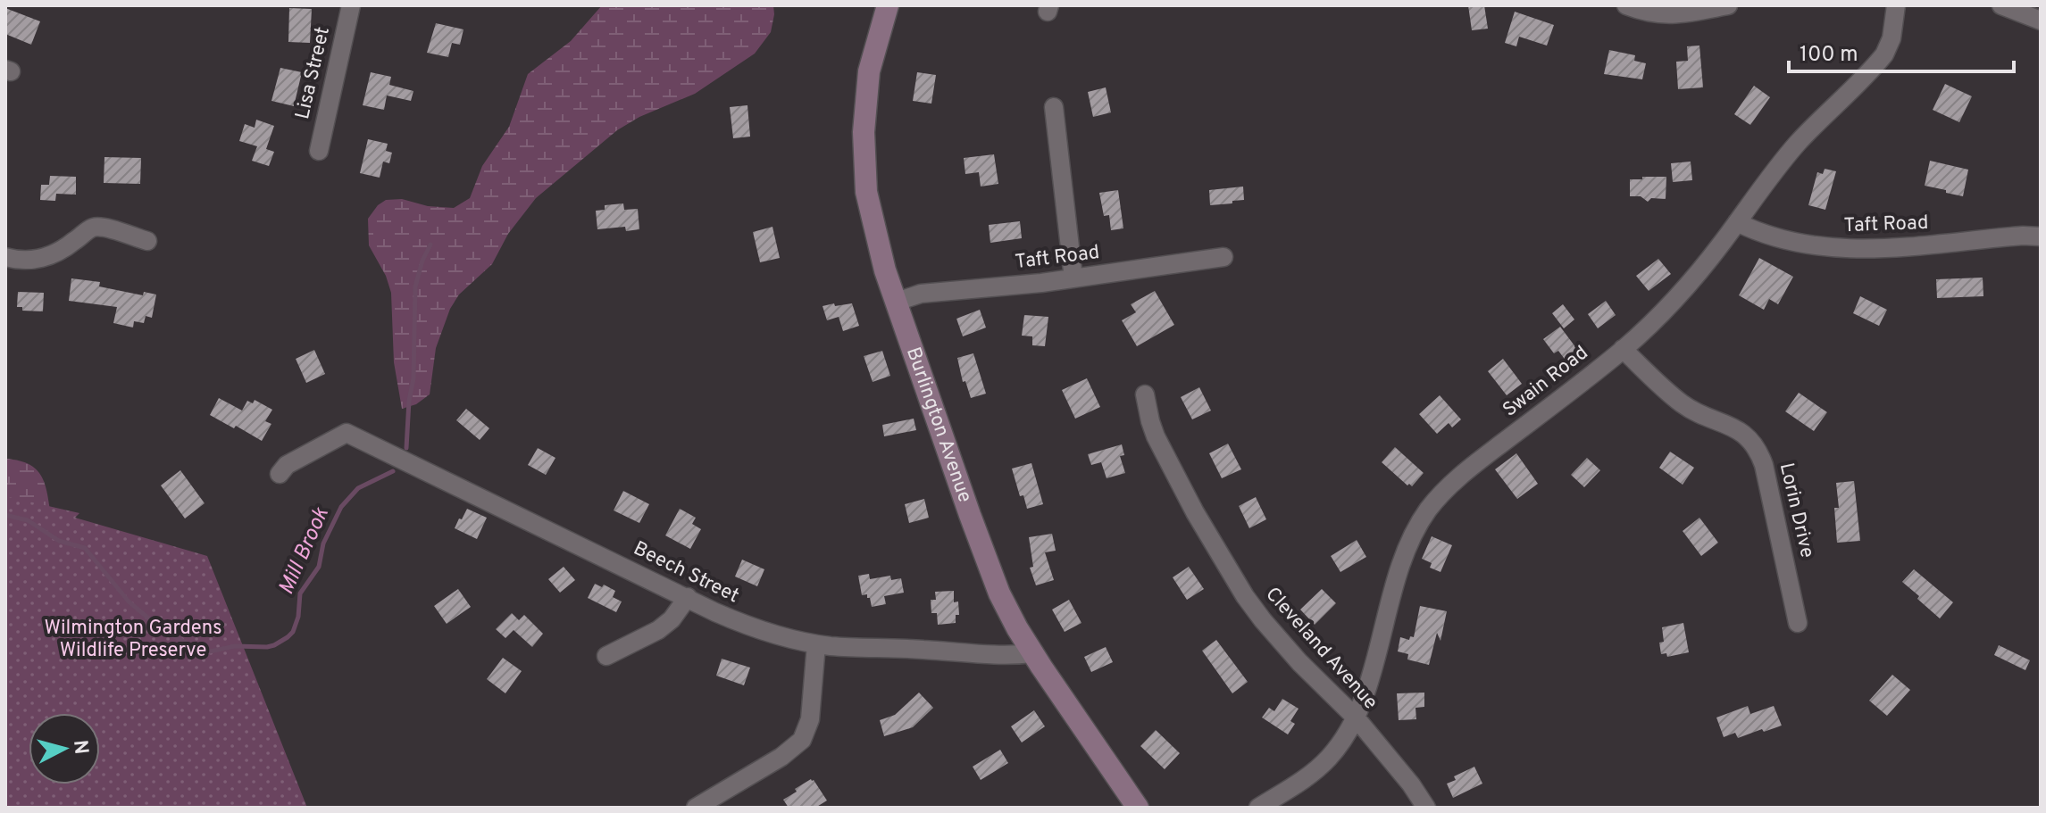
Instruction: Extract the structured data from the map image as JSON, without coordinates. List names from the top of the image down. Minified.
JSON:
{"streets":{"main road":["Burlington Avenue"],"street":["Lisa Street","Taft Road","Swain Road","Lorin Drive","Beech Street","Cleveland Avenue"]},"crossings":[["Taft Road","Swain Road"],["Taft Road","Burlington Avenue"],["Swain Road","Lorin Drive"],["Swain Road","Cleveland Avenue"],["Burlington Avenue","Beech Street"]],"water":["Mill Brook"],"parks":["Wilmington Gardens Wildlife Preserve"],"scale_bar":"100 m","north":"right"}
